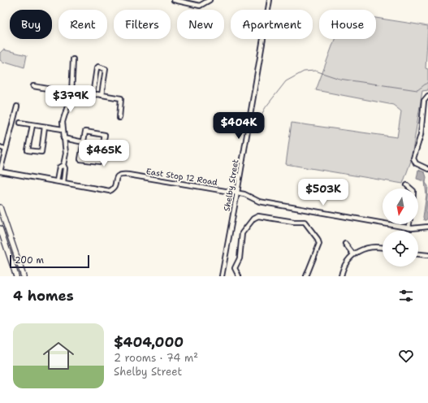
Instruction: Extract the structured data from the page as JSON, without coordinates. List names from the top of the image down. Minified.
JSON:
{"streets":{"street":["East Stop 12 Road","Shelby Street"]},"crossings":[["East Stop 12 Road","Shelby Street"]],"scale_bar":"200 m","north":"bottom","page":{"chip":["Buy","Rent","Filters","New","Apartment","House"],"price":["$379K","$404K","$465K","$503K"],"scale":"200 m","heading":"4 homes","list":[{"name":"$404,000","note":"2 rooms · 74 m² · Shelby Street"}]}}
